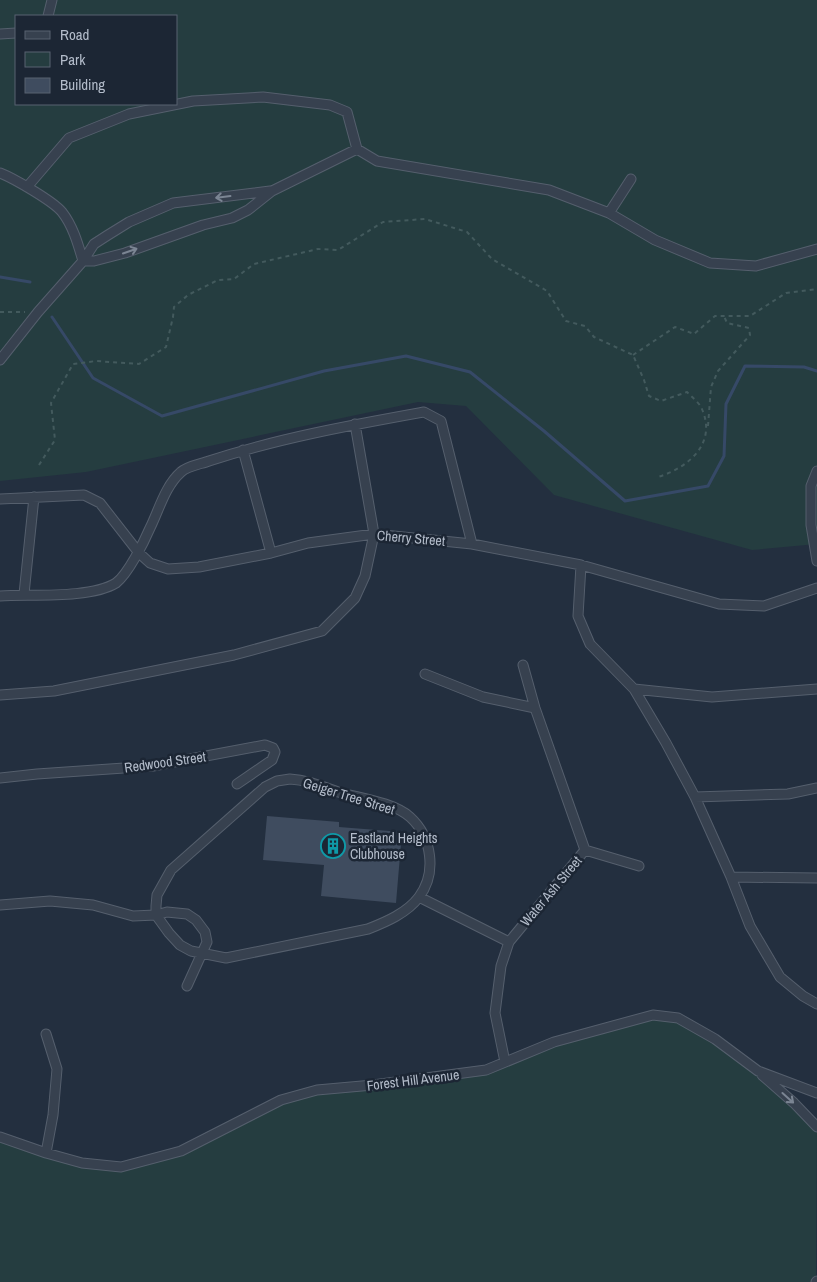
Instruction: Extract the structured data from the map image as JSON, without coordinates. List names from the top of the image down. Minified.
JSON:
{"streets":{"street":["Cherry Street","Redwood Street","Geiger Tree Street","Water Ash Street","Forest Hill Avenue"]},"crossings":[["Water Ash Street","Forest Hill Avenue"]],"places":{"building":["Eastland Heights Clubhouse"]},"legend":["Road","Park","Building"]}
